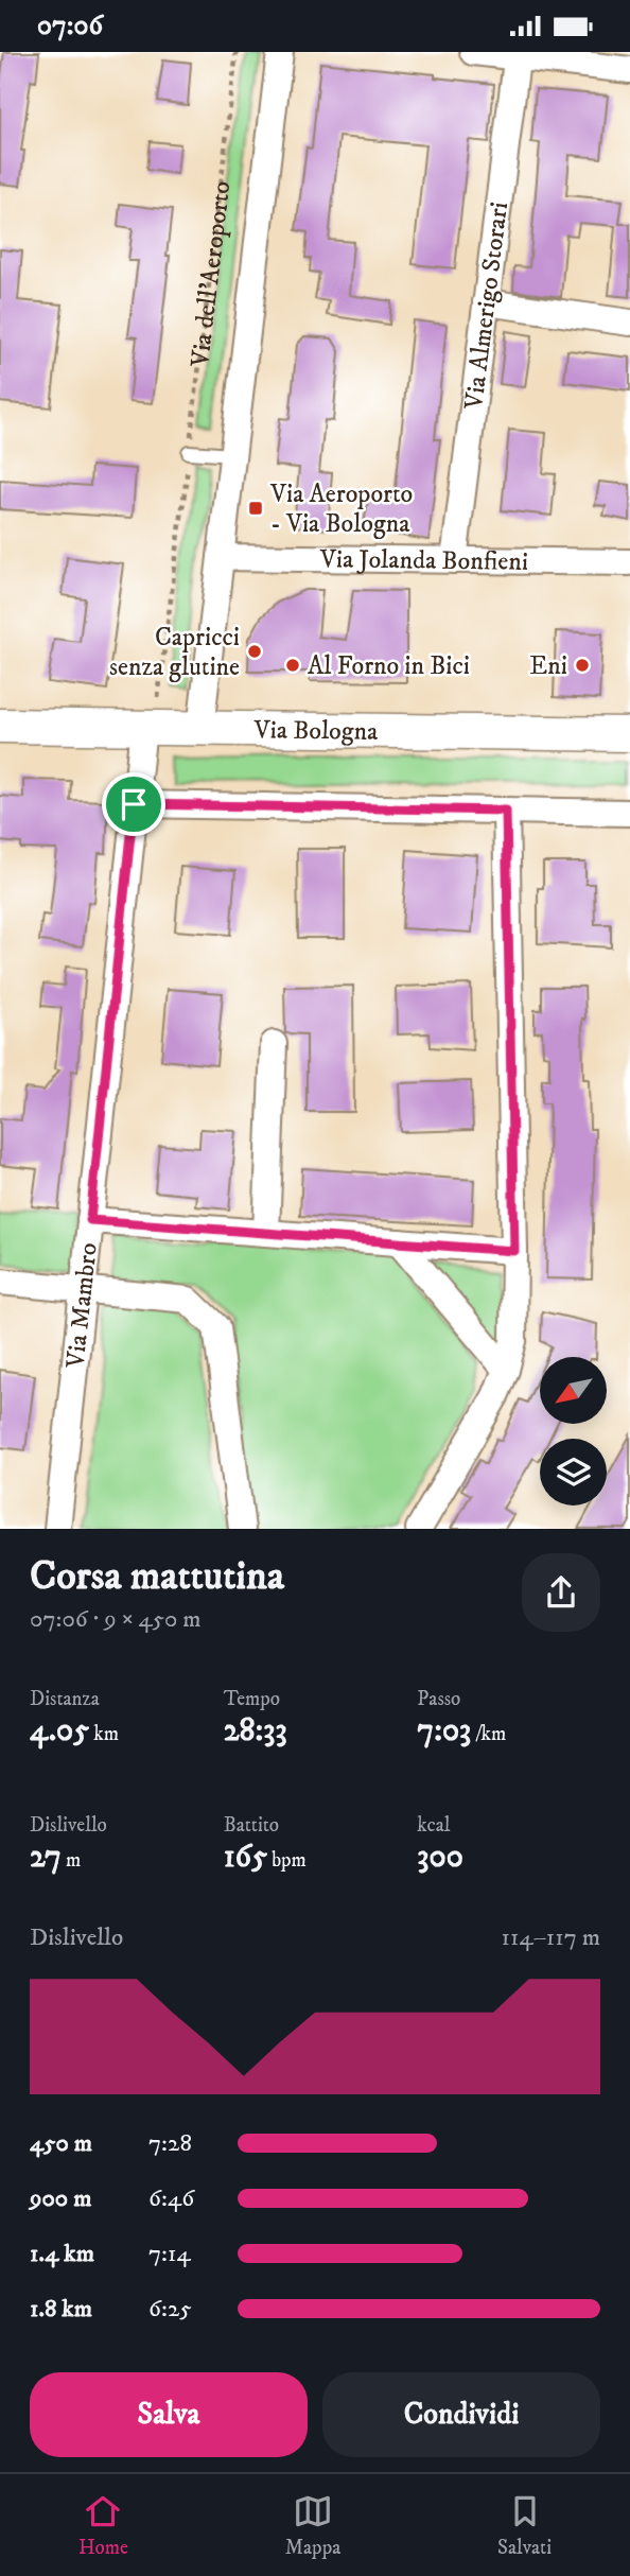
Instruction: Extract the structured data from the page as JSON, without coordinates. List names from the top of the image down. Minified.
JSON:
{"streets":{"street":["Via dell'Aeroporto","Via Almerigo Storari","Via Jolanda Bonfieni","Via Bologna","Via Mambro"]},"crossings":[["Via dell'Aeroporto","Via Jolanda Bonfieni"],["Via dell'Aeroporto","Via Bologna"],["Via Almerigo Storari","Via Jolanda Bonfieni"],["Via Bologna","Via Mambro"]],"places":{"transit":["Via Aeroporto - Via Bologna"],"other":["Capricci senza glutine","Al Forno in Bici","Eni"]},"north":"bottom left","page":{"status":"07:06","heading":["Corsa mattutina","07:06 · 9 × 450 m"],"stats":[["Distanza","4.05 km"],["Tempo","28:33"],["Passo","7:03 /km"],["Dislivello","27 m"],["Battito","165 bpm"],["kcal","300"]],"chart":["Dislivello","114–117 m"],"list":[{"name":"450 m","note":"7:28"},{"name":"900 m","note":"6:46"},{"name":"1.4 km","note":"7:14"},{"name":"1.8 km","note":"6:25"}],"buttons":["Salva","Condividi"],"tabs":["Home","Mappa","Salvati"]}}
